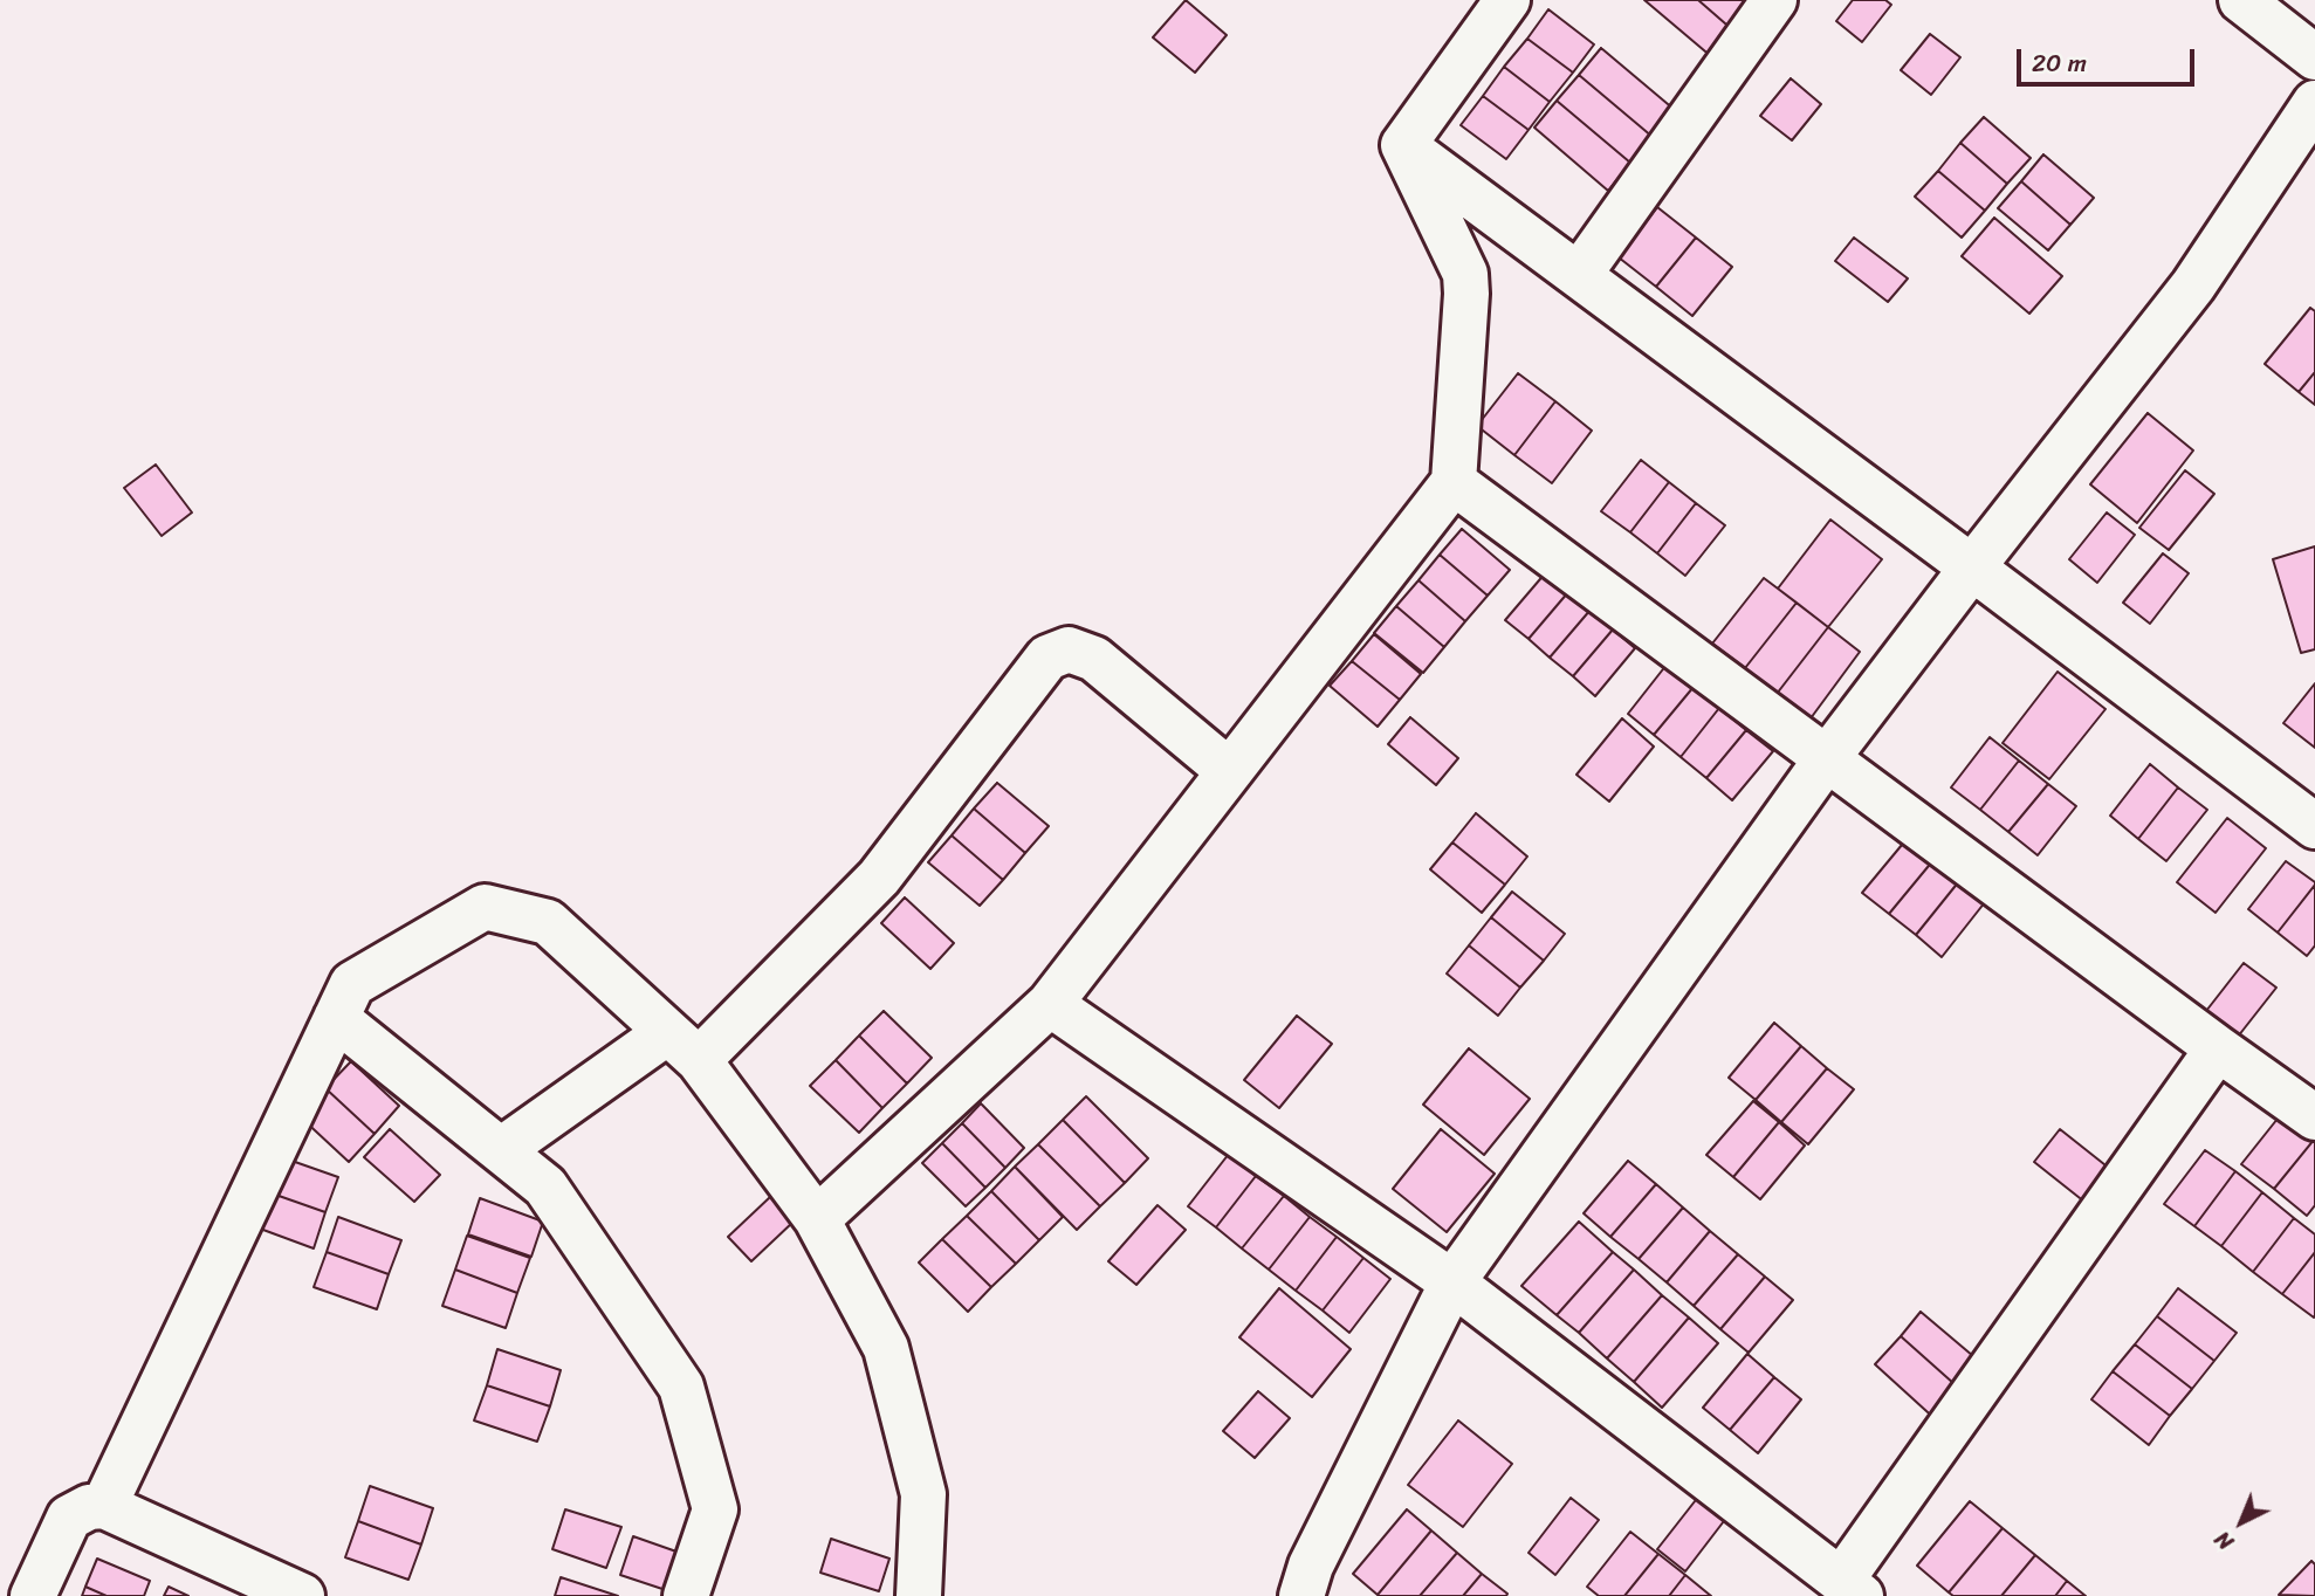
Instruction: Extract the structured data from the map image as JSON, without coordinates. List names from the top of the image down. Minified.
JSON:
{"scale_bar":"20 m","north":"bottom left"}
